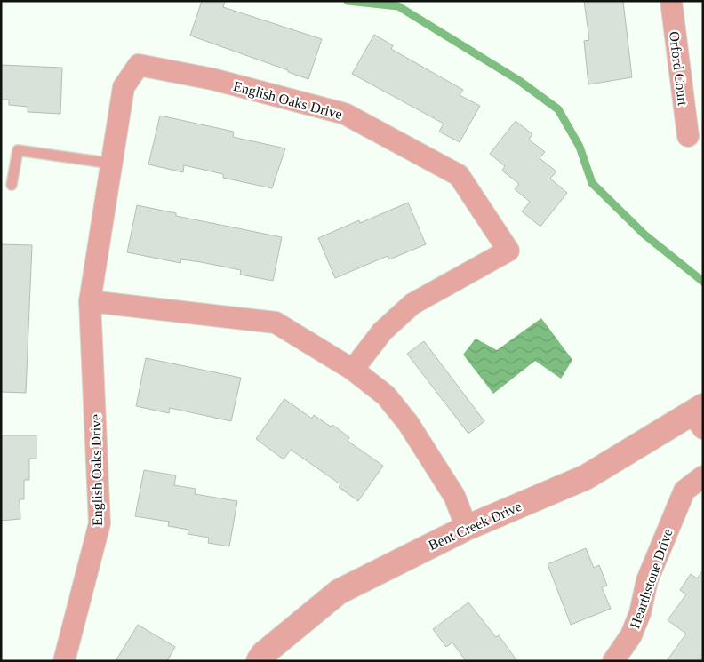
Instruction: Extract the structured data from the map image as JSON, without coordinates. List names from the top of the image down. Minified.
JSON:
{"streets":{"street":["Orford Court","English Oaks Drive","Bent Creek Drive","Hearthstone Drive"]}}
